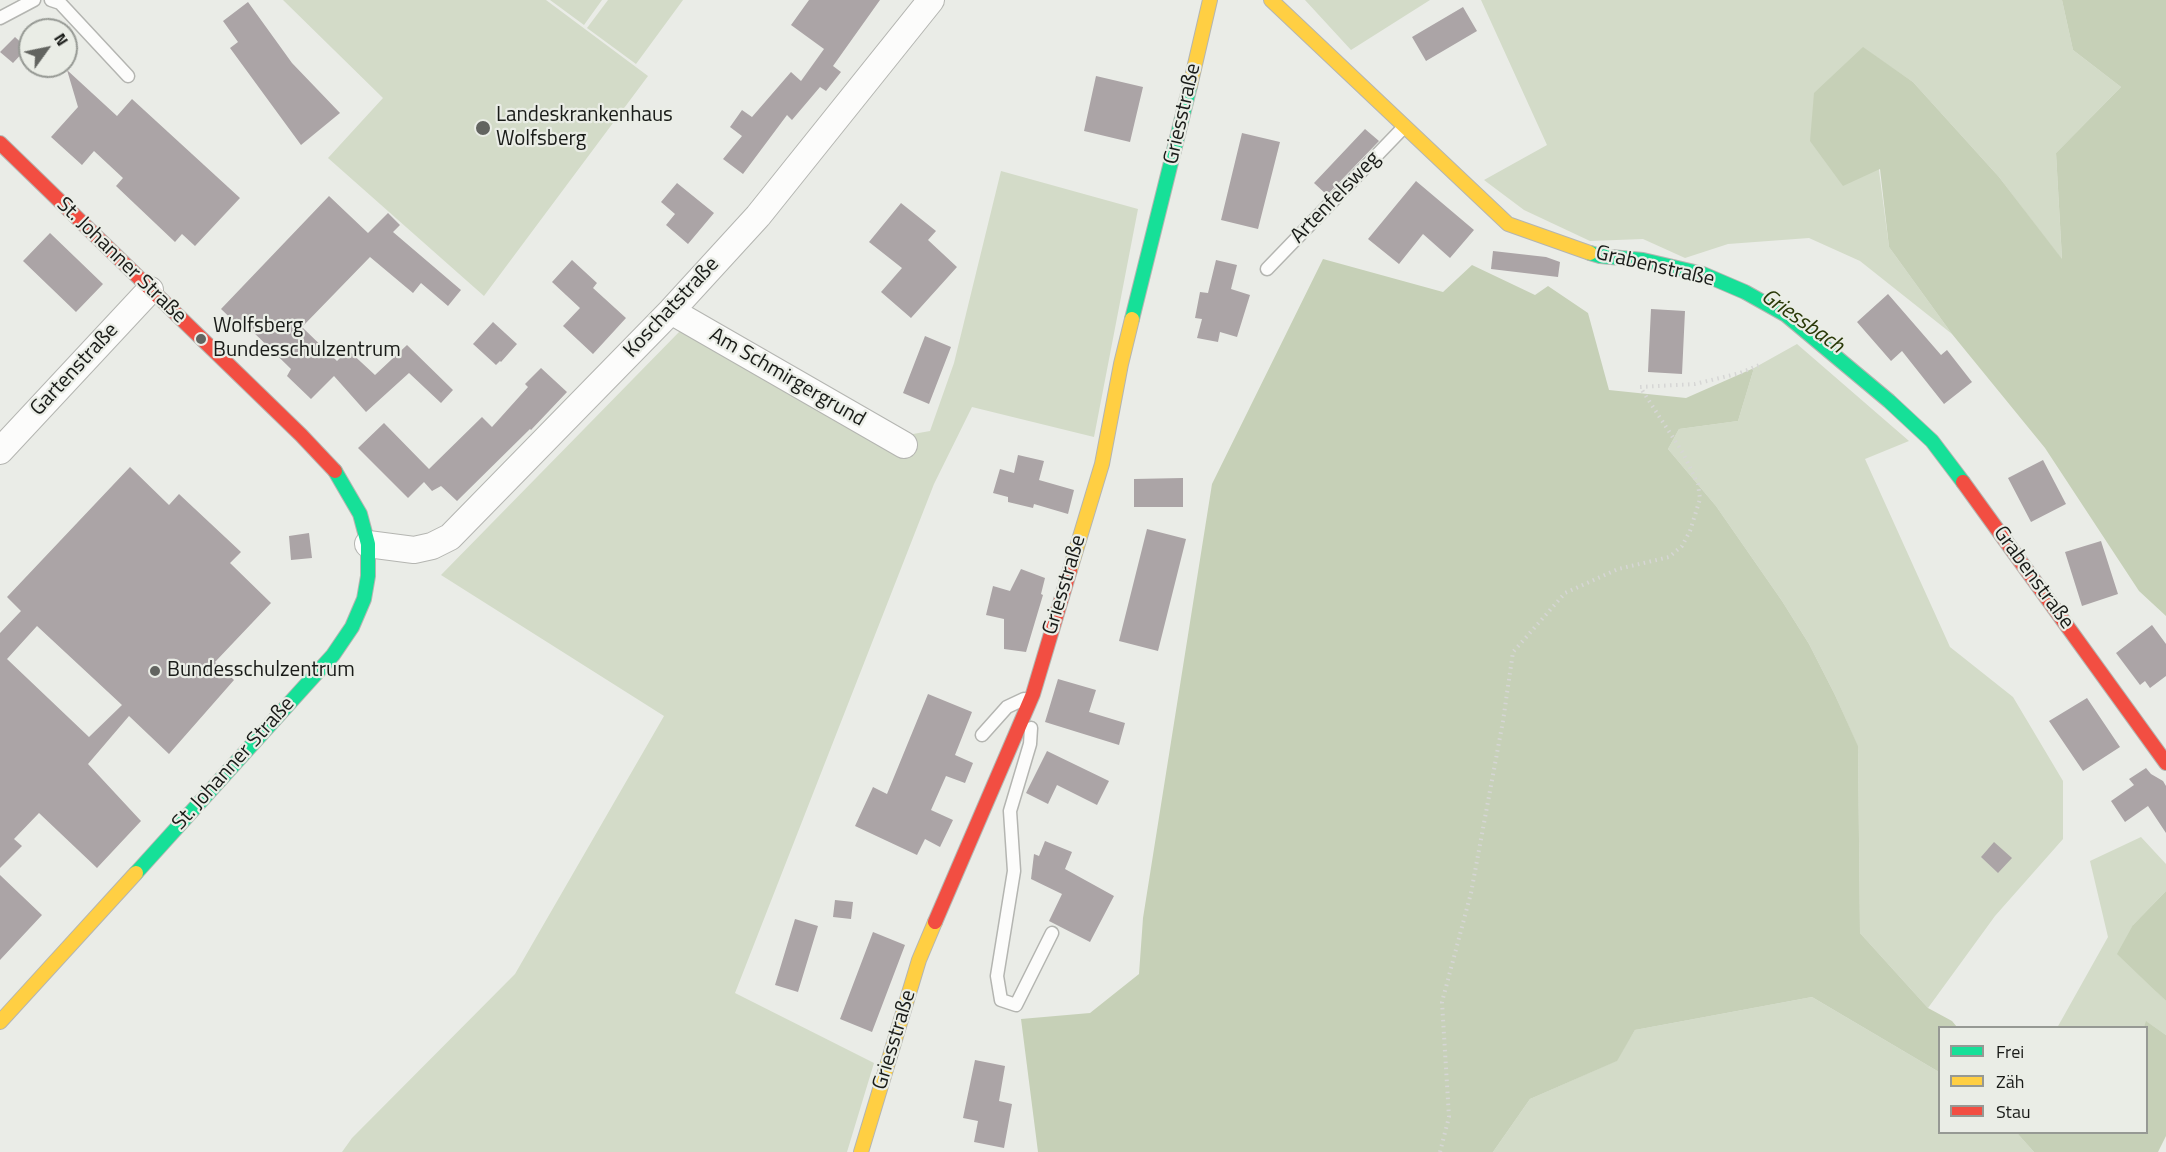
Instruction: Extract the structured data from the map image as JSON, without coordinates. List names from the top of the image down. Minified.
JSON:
{"streets":{"street":["Griesstraße","St. Johanner Straße","Grabenstraße","Koschatstraße","Gartenstraße","Am Schmirgergrund"],"lane":["Artenfelsweg"]},"crossings":[["Artenfelsweg","Grabenstraße"],["St. Johanner Straße","Koschatstraße"],["St. Johanner Straße","Gartenstraße"],["Koschatstraße","Am Schmirgergrund"]],"water":["Griessbach"],"places":["Landeskrankenhaus Wolfsberg","Wolfsberg Bundesschulzentrum","Bundesschulzentrum"],"legend":["Frei","Zäh","Stau"],"north":"top right"}
